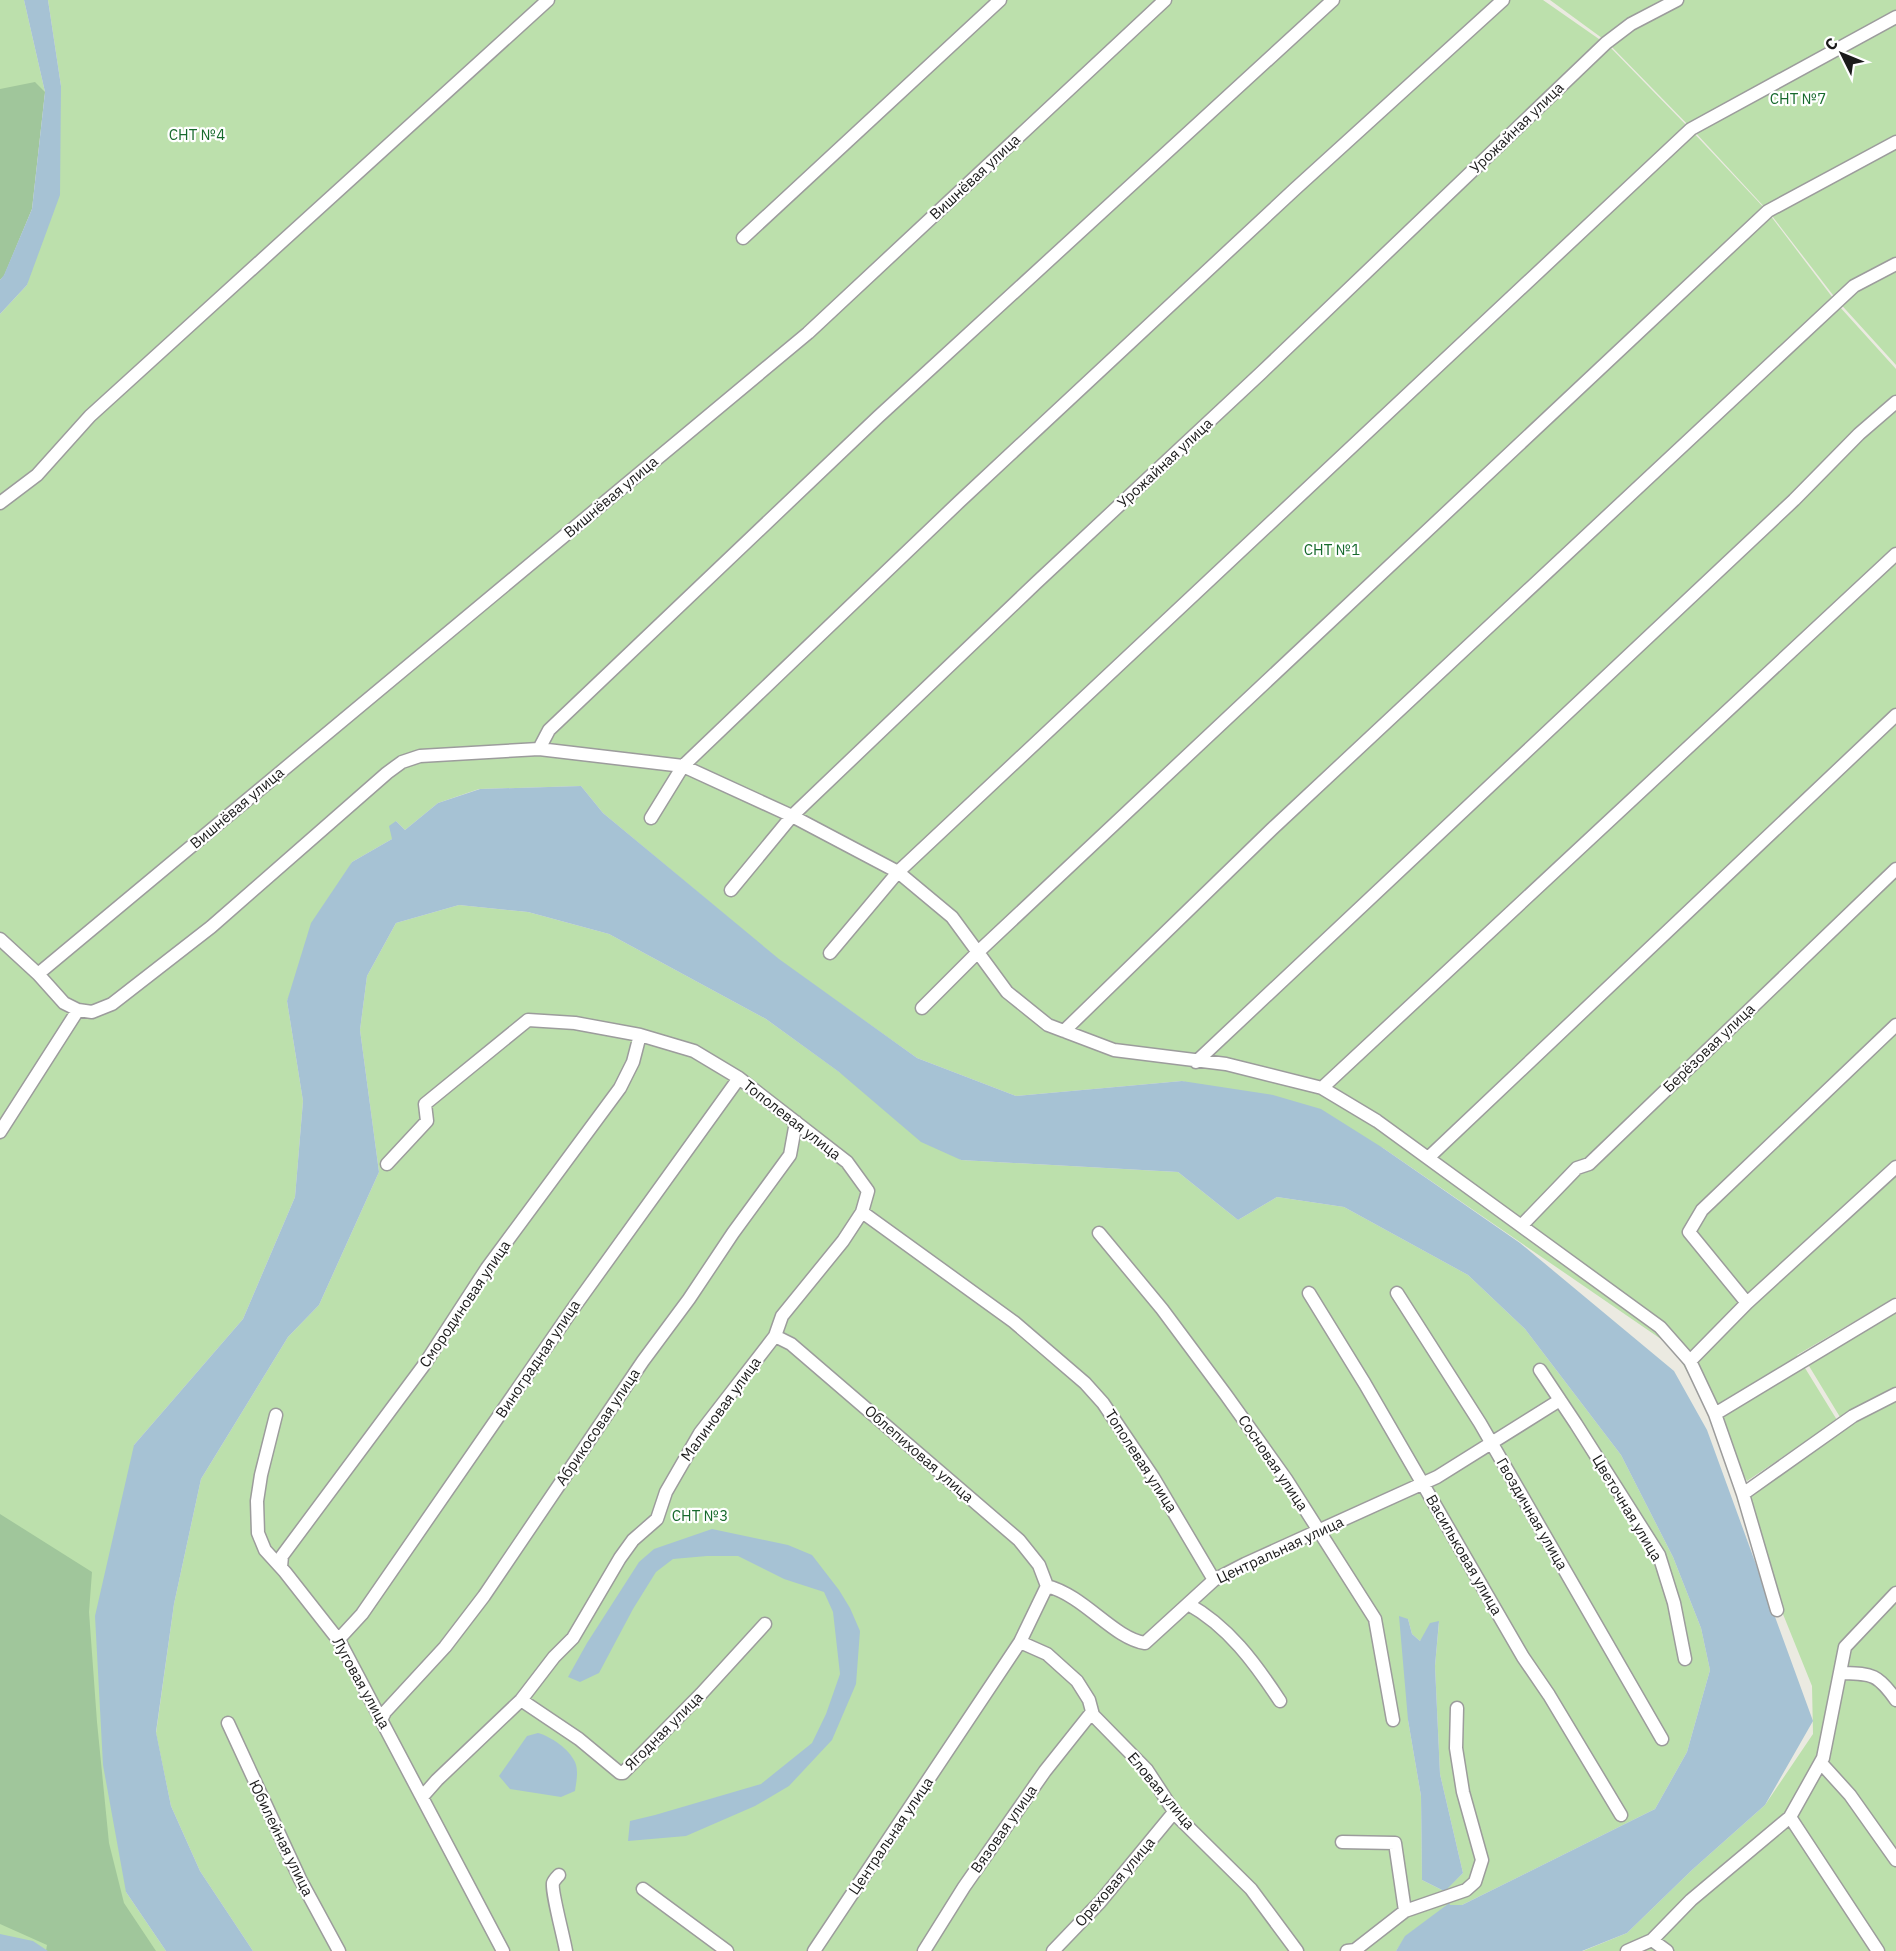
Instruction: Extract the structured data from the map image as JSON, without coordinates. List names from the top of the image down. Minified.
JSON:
{"streets":{"street":["Урожайная улица","Вишнёвая улица","Берёзовая улица","Тополевая улица","Смородиновая улица","Виноградная улица","Малиновая улица","Абрикосовая улица","Облепиховая улица","Сосновая улица","Цветочная улица","Гвоздичная улица","Центральная улица","Васильковая улица","Луговая улица","Ягодная улица","Еловая улица","Вязовая улица","Юбилейная улица","Ореховая улица"]},"crossings":[["Тополевая улица","Смородиновая улица"],["Тополевая улица","Виноградная улица"],["Тополевая улица","Малиновая улица"],["Тополевая улица","Абрикосовая улица"],["Тополевая улица","Центральная улица"],["Смородиновая улица","Луговая улица"],["Виноградная улица","Луговая улица"],["Малиновая улица","Облепиховая улица"],["Малиновая улица","Луговая улица"],["Малиновая улица","Ягодная улица"],["Абрикосовая улица","Луговая улица"],["Облепиховая улица","Центральная улица"],["Сосновая улица","Центральная улица"],["Цветочная улица","Центральная улица"],["Гвоздичная улица","Центральная улица"],["Центральная улица","Васильковая улица"],["Центральная улица","Еловая улица"],["Еловая улица","Вязовая улица"],["Еловая улица","Ореховая улица"]],"parks":["СНТ №7","СНТ №4","СНТ №1","СНТ №3"],"north":"top left"}
